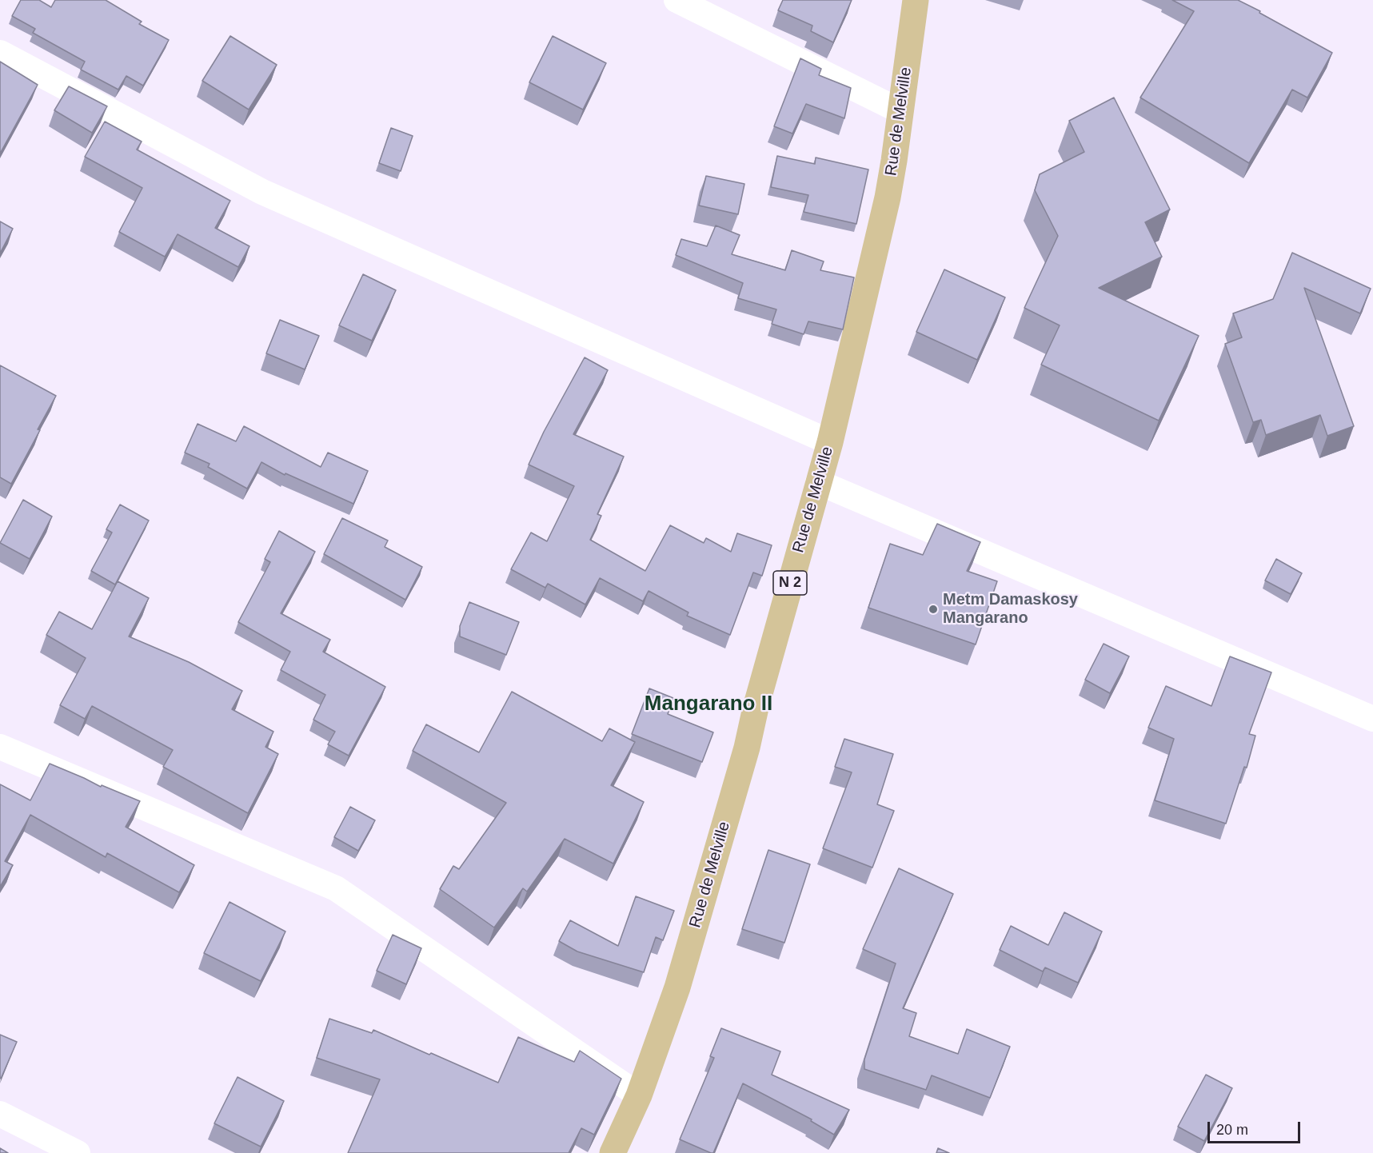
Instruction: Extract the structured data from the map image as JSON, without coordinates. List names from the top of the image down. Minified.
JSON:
{"streets":{"main road":["Rue de Melville","N 2"]},"districts":["Mangarano II"],"places":["Metm Damaskosy Mangarano"],"scale_bar":"20 m"}
